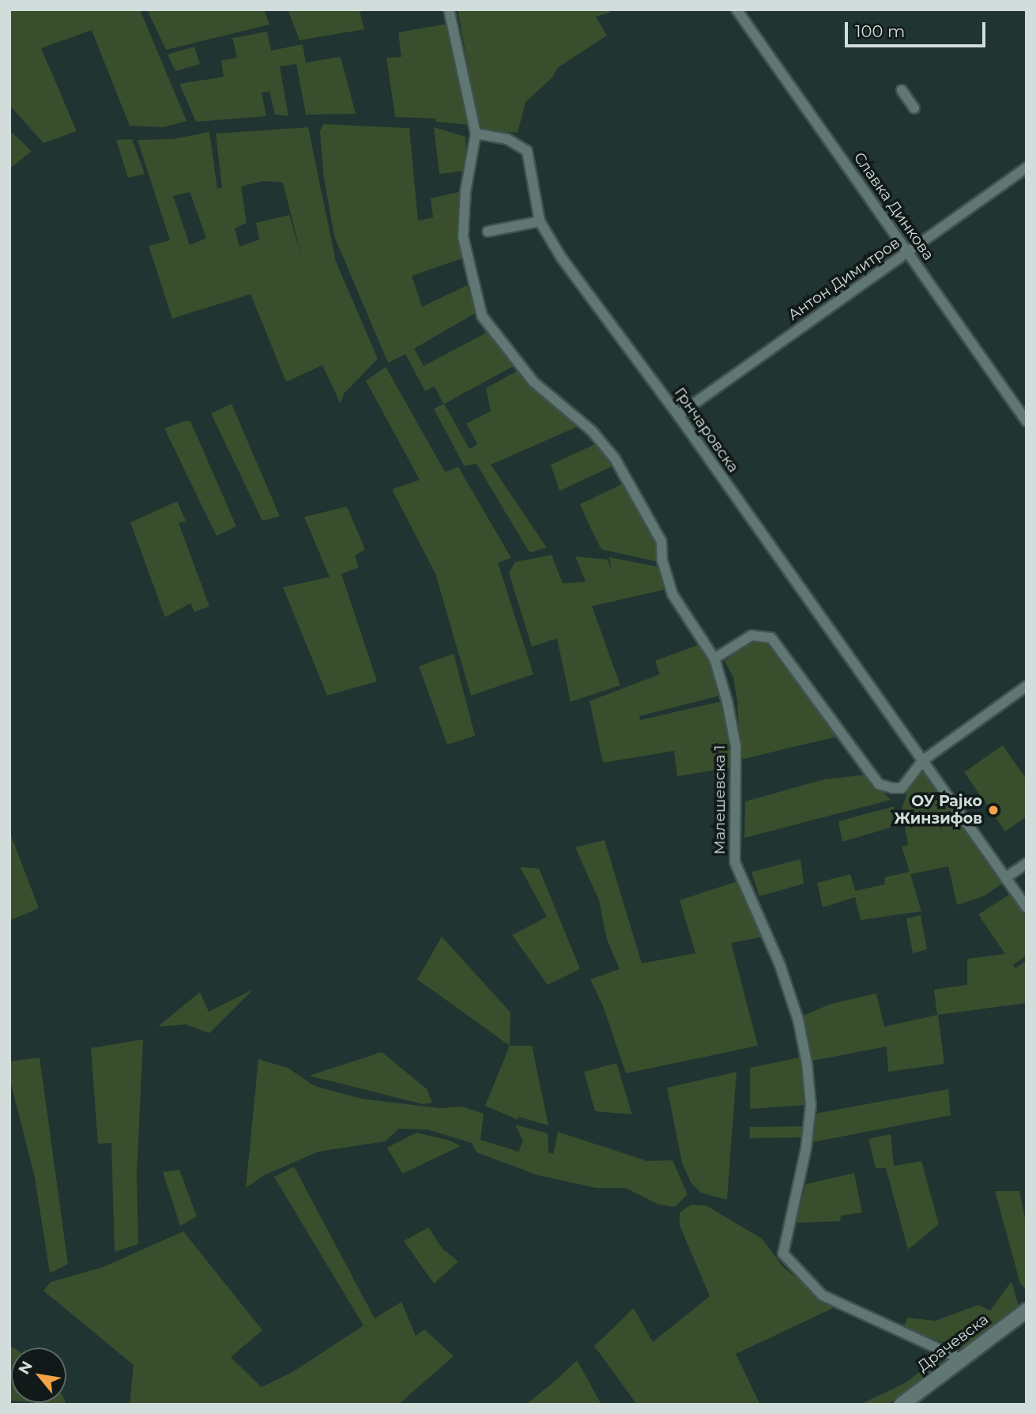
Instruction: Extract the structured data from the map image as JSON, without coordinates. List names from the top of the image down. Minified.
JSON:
{"streets":{"main road":["Драчевска"],"street":["Славка Динкова","Антон Димитров","Грнчаровска","Малешевска 1"]},"crossings":[["Славка Динкова","Антон Димитров"],["Антон Димитров","Грнчаровска"],["Грнчаровска","Малешевска 1"],["Малешевска 1","Драчевска"]],"places":["ОУ Рајко Жинзифов"],"scale_bar":"100 m","north":"top left"}
